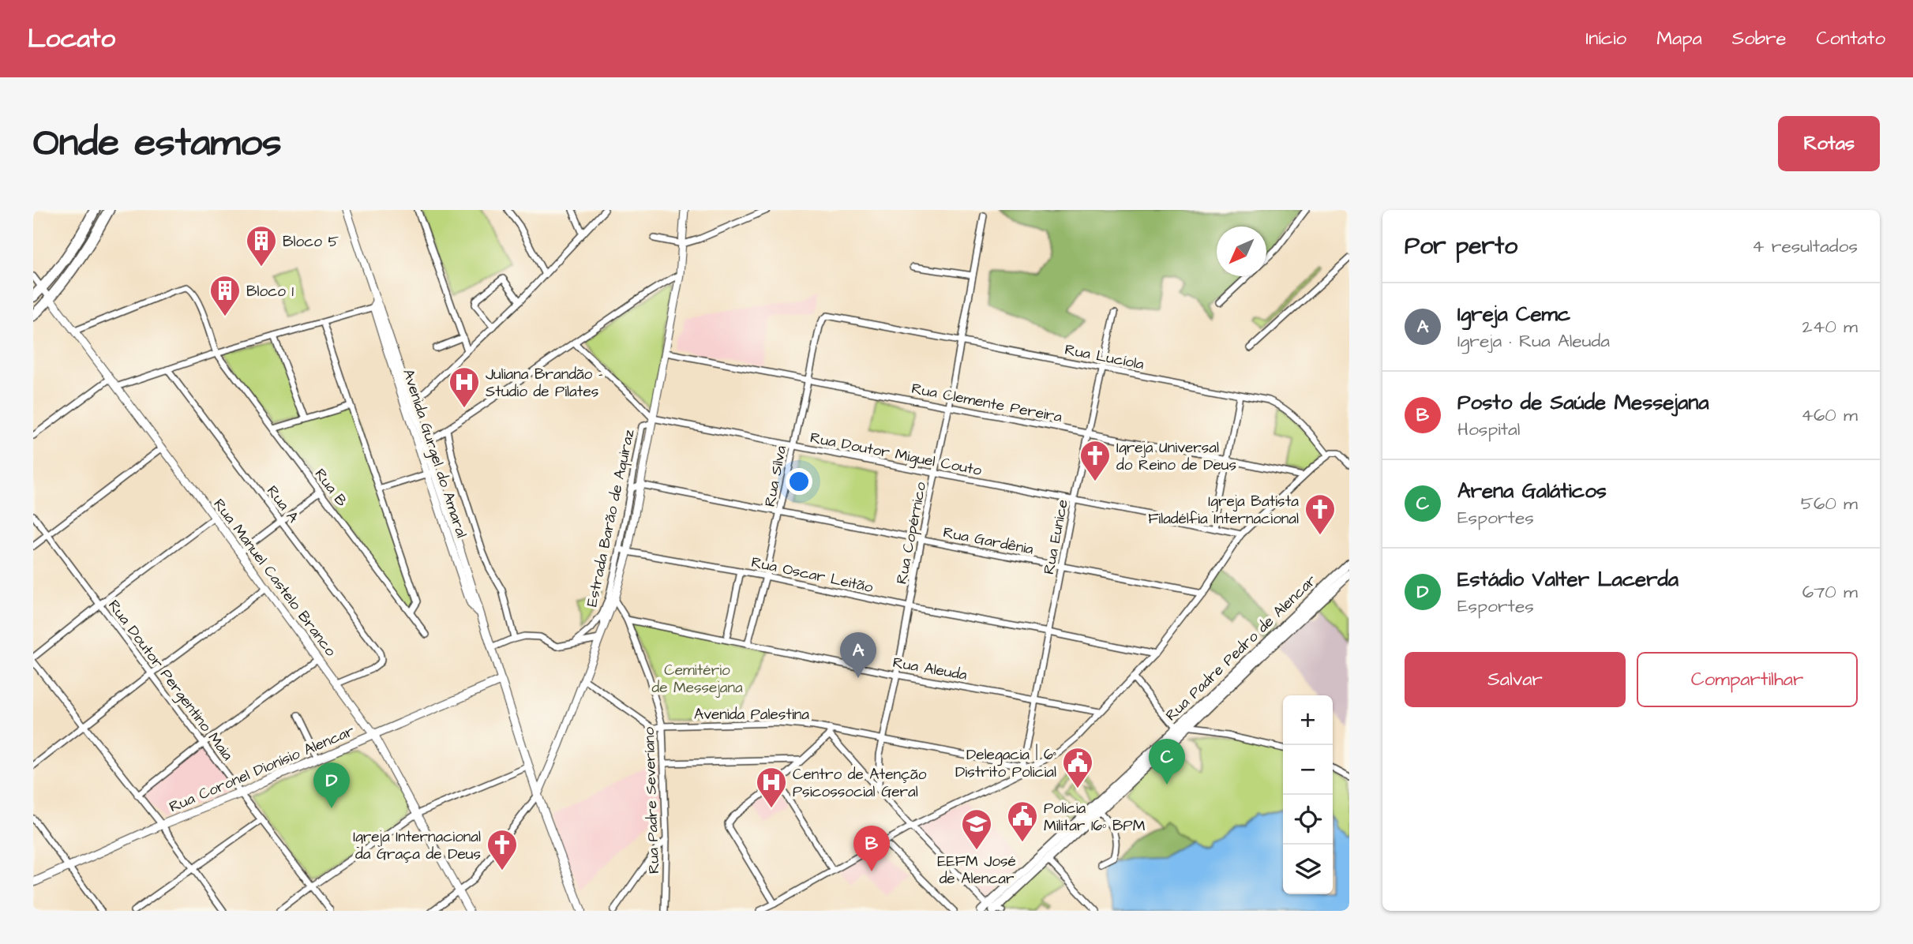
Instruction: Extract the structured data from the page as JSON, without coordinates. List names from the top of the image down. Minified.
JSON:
{"streets":{"main road":["Avenida Gurgel do Amaral","Rua Padre Pedro de Alencar","Rua Coronel Dionísio Alencar"],"street":["Rua Lucíola","Rua Clemente Pereira","Rua Doutor Miguel Couto","Rua Sílva","Rua B","Rua A","Estrada Barão de Aquiraz","Rua Copérnico","Rua Eunice","Rua Gardênia","Rua Oscar Leitão","Rua Manuel Castelo Branco","Rua Aleuda","Rua Doutor Pergentino Maia","Avenida Palestina","Rua Padre Severíano"]},"crossings":[["Rua Lucíola","Rua Sílva"],["Rua Lucíola","Rua Copérnico"],["Rua Lucíola","Rua Eunice"],["Rua Clemente Pereira","Rua Sílva"],["Rua Clemente Pereira","Estrada Barão de Aquiraz"],["Rua Clemente Pereira","Rua Copérnico"],["Rua Clemente Pereira","Rua Eunice"],["Avenida Gurgel do Amaral","Estrada Barão de Aquiraz"],["Avenida Gurgel do Amaral","Rua Coronel Dionísio Alencar"],["Rua Doutor Miguel Couto","Rua Sílva"],["Rua Doutor Miguel Couto","Estrada Barão de Aquiraz"],["Rua Doutor Miguel Couto","Rua Copérnico"],["Rua Doutor Miguel Couto","Rua Eunice"],["Rua Sílva","Rua Gardênia"],["Rua Sílva","Rua Oscar Leitão"],["Rua Sílva","Rua Aleuda"],["Rua B","Rua Manuel Castelo Branco"],["Rua A","Rua Manuel Castelo Branco"],["Estrada Barão de Aquiraz","Rua Gardênia"],["Estrada Barão de Aquiraz","Rua Oscar Leitão"],["Estrada Barão de Aquiraz","Avenida Palestina"],["Estrada Barão de Aquiraz","Rua Padre Severíano"],["Rua Copérnico","Rua Gardênia"],["Rua Copérnico","Rua Oscar Leitão"],["Rua Copérnico","Rua Aleuda"],["Rua Copérnico","Avenida Palestina"],["Rua Eunice","Rua Gardênia"],["Rua Eunice","Rua Oscar Leitão"],["Rua Eunice","Rua Aleuda"],["Rua Eunice","Avenida Palestina"],["Rua Manuel Castelo Branco","Rua Coronel Dionísio Alencar"],["Rua Aleuda","Rua Padre Severíano"],["Rua Doutor Pergentino Maia","Rua Coronel Dionísio Alencar"],["Avenida Palestina","Rua Padre Severíano"]],"parks":["Cemitério de Messejana"],"places":{"building":["Bloco 5","Bloco 1"],"hospital":["Juliana Brandão - Studio de Pilates","Centro de Atenção Psicossocial Geral"],"church":["Igreja Universal do Reino de Deus","Igreja Batista Filadélfia Internacional","Igreja Internacional da Graça de Deus"],"public building":["Delegacia | 6° Distrito Policial","Policia Militar 16º BPM"],"school or university":["EEFM José de Alencar"]},"north":"bottom left","page":{"header":"Locato","nav":["Início","Mapa","Sobre","Contato"],"buttons":["Rotas",["Salvar","Compartilhar"]],"title":"Onde estamos","heading":["Por perto","4 resultados"],"list":[{"mark":"A","name":"Igreja Cemc","note":"Igreja · Rua Aleuda","value":"240 m"},{"mark":"B","name":"Posto de Saúde Messejana","note":"Hospital","value":"460 m"},{"mark":"C","name":"Arena Galáticos","note":"Esportes","value":"560 m"},{"mark":"D","name":"Estádio Valter Lacerda","note":"Esportes","value":"670 m"}],"pins":["A","C","D","B"],"map_buttons":["+","−"]}}
